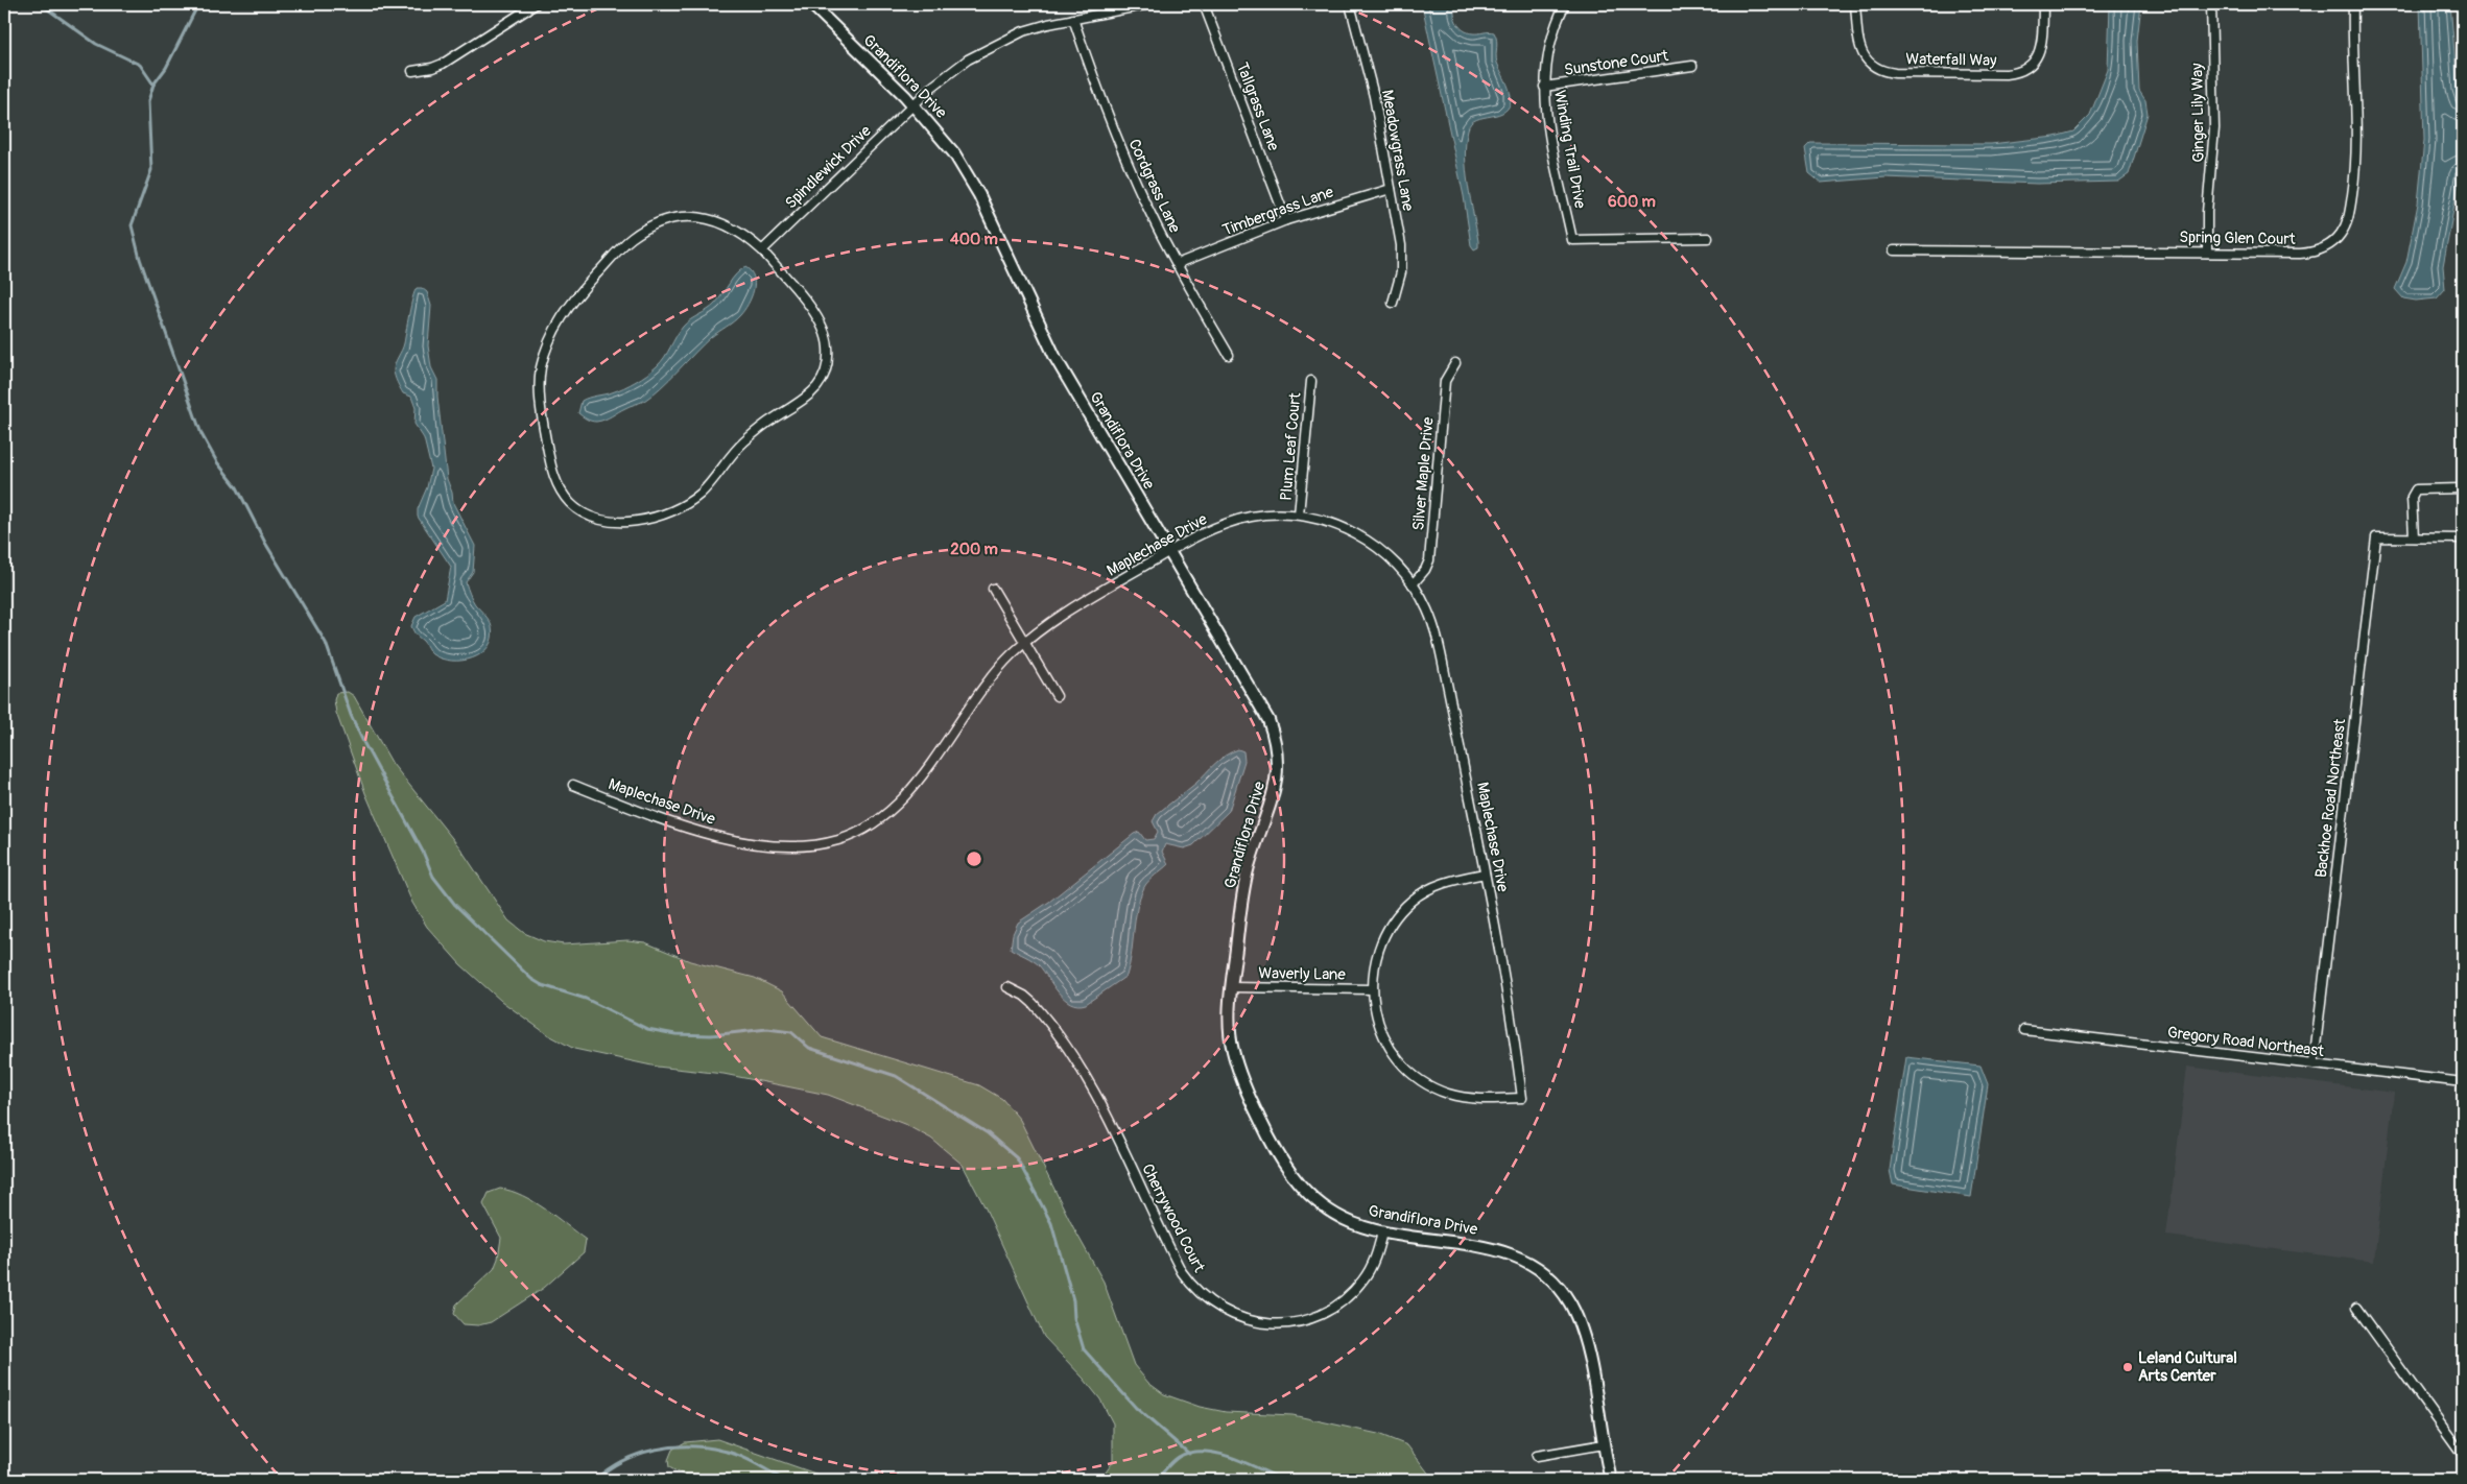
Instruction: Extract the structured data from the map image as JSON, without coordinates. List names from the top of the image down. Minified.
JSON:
{"streets":{"street":["Waterfall Way","Sunstone Court","Grandiflora Drive","Tallgrass Lane","Ginger Lily Way","Winding Trail Drive","Meadowgrass Lane","Spindlewick Drive","Cordgrass Lane","Timbergrass Lane","Spring Glen Court","Plum Leaf Court","Silver Maple Drive","Maplechase Drive","Backhoe Road Northeast","Waverly Lane","Gregory Road Northeast","Cherrywood Court"]},"crossings":[["Sunstone Court","Winding Trail Drive"],["Grandiflora Drive","Spindlewick Drive"],["Grandiflora Drive","Maplechase Drive"],["Grandiflora Drive","Waverly Lane"],["Grandiflora Drive","Cherrywood Court"],["Tallgrass Lane","Timbergrass Lane"],["Ginger Lily Way","Spring Glen Court"],["Meadowgrass Lane","Timbergrass Lane"],["Spindlewick Drive","Cordgrass Lane"],["Cordgrass Lane","Timbergrass Lane"],["Plum Leaf Court","Maplechase Drive"],["Silver Maple Drive","Maplechase Drive"],["Maplechase Drive","Waverly Lane"],["Backhoe Road Northeast","Gregory Road Northeast"]],"places":["Leland Cultural Arts Center"],"rings":["600 m","400 m","200 m"]}
